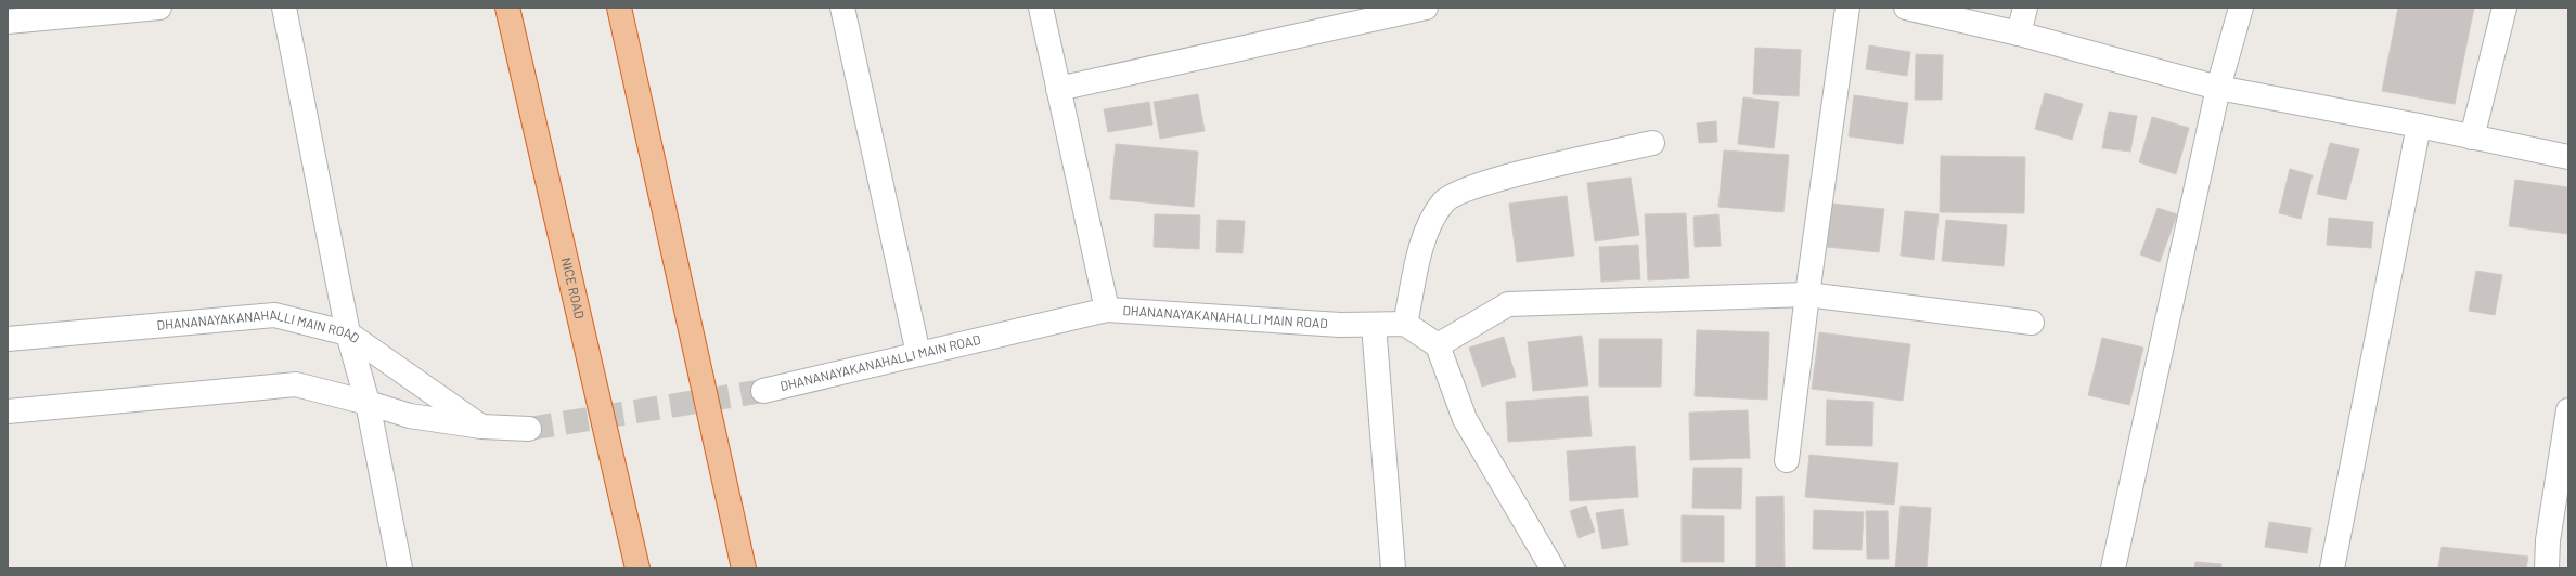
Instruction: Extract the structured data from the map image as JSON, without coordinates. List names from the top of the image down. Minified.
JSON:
{"streets":{"highway":["NICE ROAD"],"street":["DHANANAYAKANAHALLI MAIN ROAD"]}}
